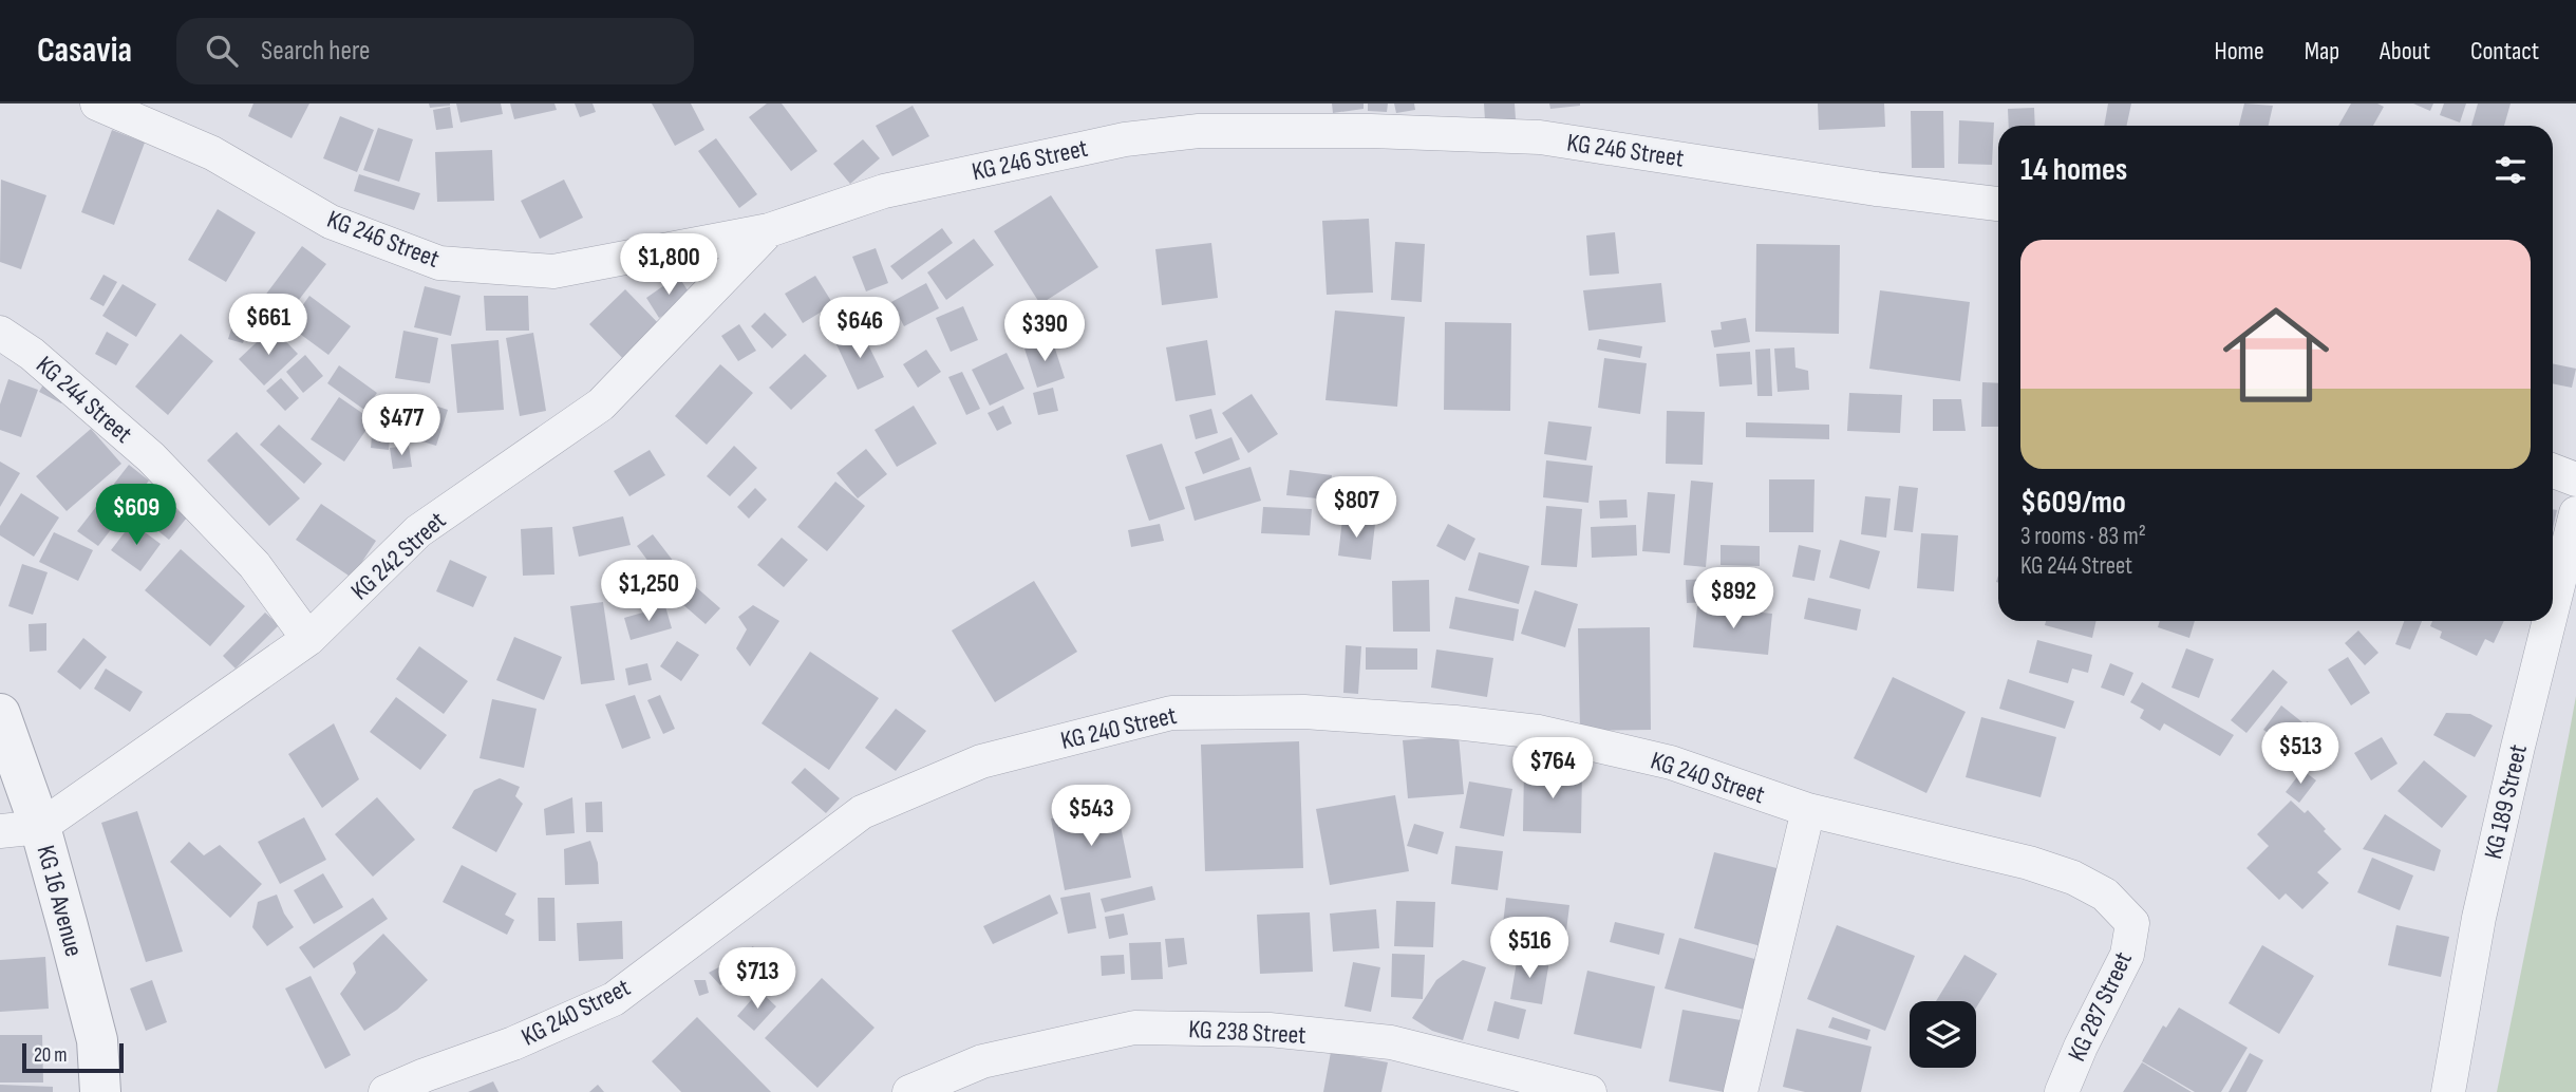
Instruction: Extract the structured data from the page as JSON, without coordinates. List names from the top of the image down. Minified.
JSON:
{"streets":{"street":["KG 246 Street","KG 244 Street","KG 242 Street","KG 240 Street","KG 189 Street","KG 16 Avenue","KG 287 Street","KG 238 Street"]},"crossings":[["KG 246 Street","KG 242 Street"],["KG 244 Street","KG 242 Street"],["KG 242 Street","KG 16 Avenue"],["KG 240 Street","KG 287 Street"]],"scale_bar":"20 m","page":{"header":"Casavia","search":"Search here","nav":["Home","Map","About","Contact"],"heading":"14 homes","list":[{"name":"$609/mo","note":"3 rooms · 83 m² · KG 244 Street"}],"price":["$1,800","$661","$646","$390","$477","$807","$609","$1,250","$892","$513","$764","$543","$516","$713"],"scale":"20 m"}}
